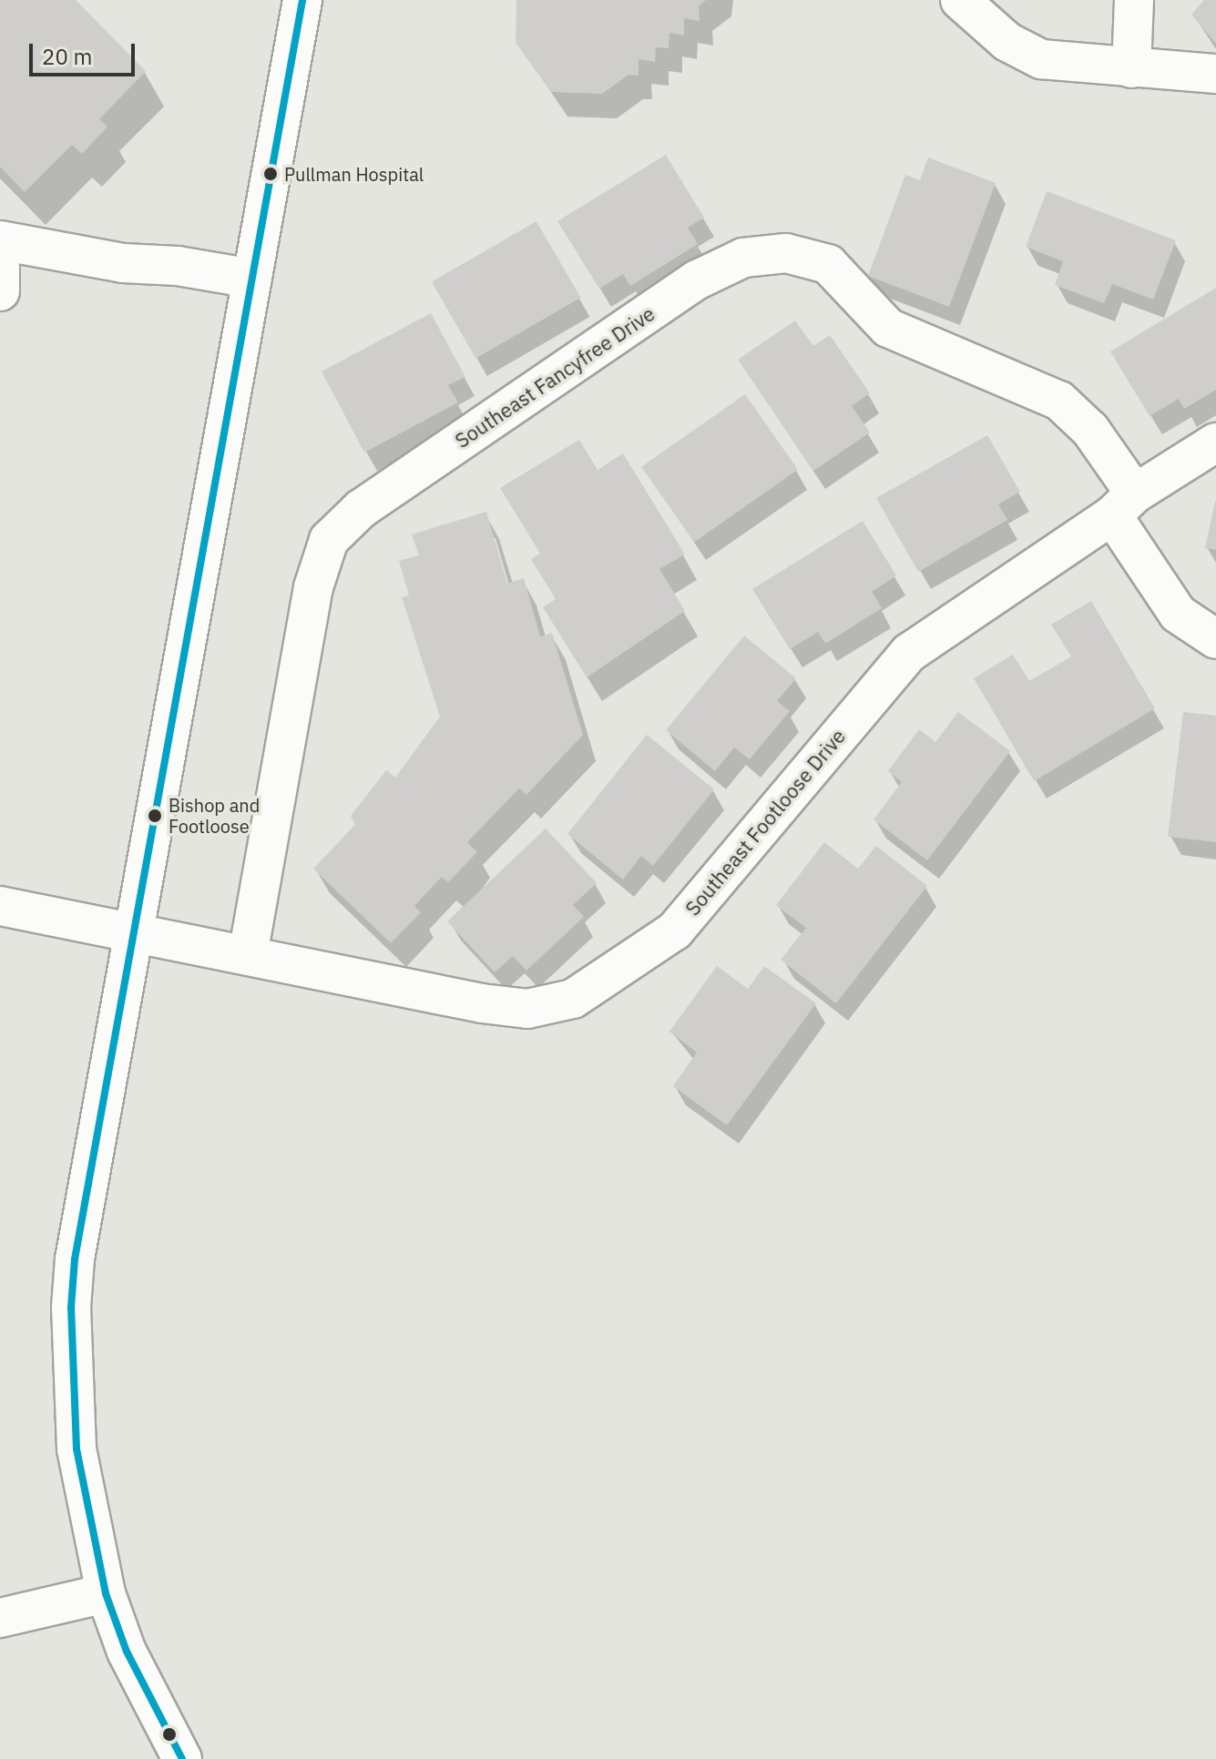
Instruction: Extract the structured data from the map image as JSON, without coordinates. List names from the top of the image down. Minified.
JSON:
{"streets":{"street":["Southeast Fancyfree Drive","Southeast Footloose Drive"]},"crossings":[["Southeast Fancyfree Drive","Southeast Footloose Drive"]],"places":["Pullman Hospital","Bishop and Footloose"],"scale_bar":"20 m"}
